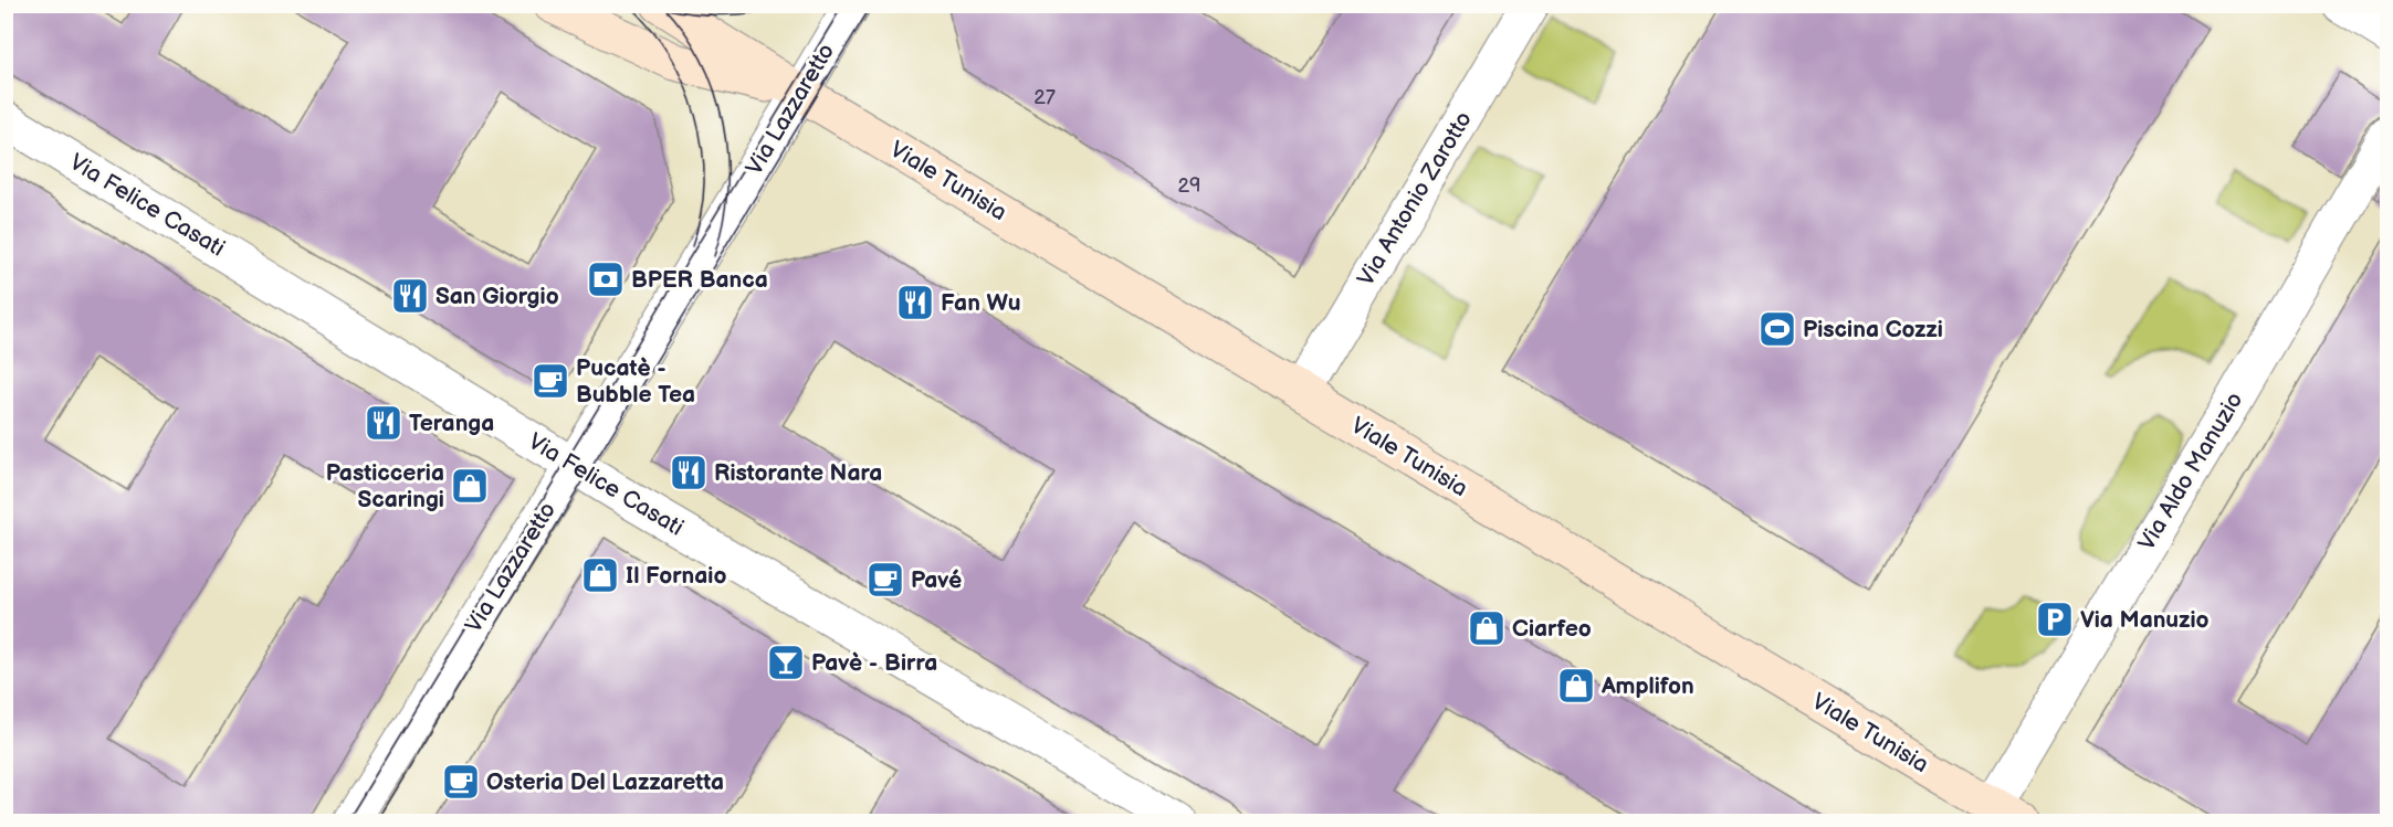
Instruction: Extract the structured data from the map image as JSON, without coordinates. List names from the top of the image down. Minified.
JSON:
{"streets":{"street":["Via Lazzaretto","Viale Tunisia","Via Antonio Zarotto","Via Felice Casati","Via Aldo Manuzio"]},"crossings":[["Via Lazzaretto","Viale Tunisia"],["Via Lazzaretto","Via Felice Casati"],["Viale Tunisia","Via Antonio Zarotto"],["Viale Tunisia","Via Aldo Manuzio"]],"places":{"bank":["BPER Banca"],"restaurant":["San Giorgio","Fan Wu","Teranga","Ristorante Nara"],"sports":["Piscina Cozzi"],"cafe":["Pucatè - Bubble Tea","Pavé","Osteria Del Lazzaretta"],"shop":["Pasticceria Scaringi","Il Fornaio","Ciarfeo","Amplifon"],"parking":["Via Manuzio"],"bar":["Pavè - Birra"]},"house_numbers":["27","29"]}
